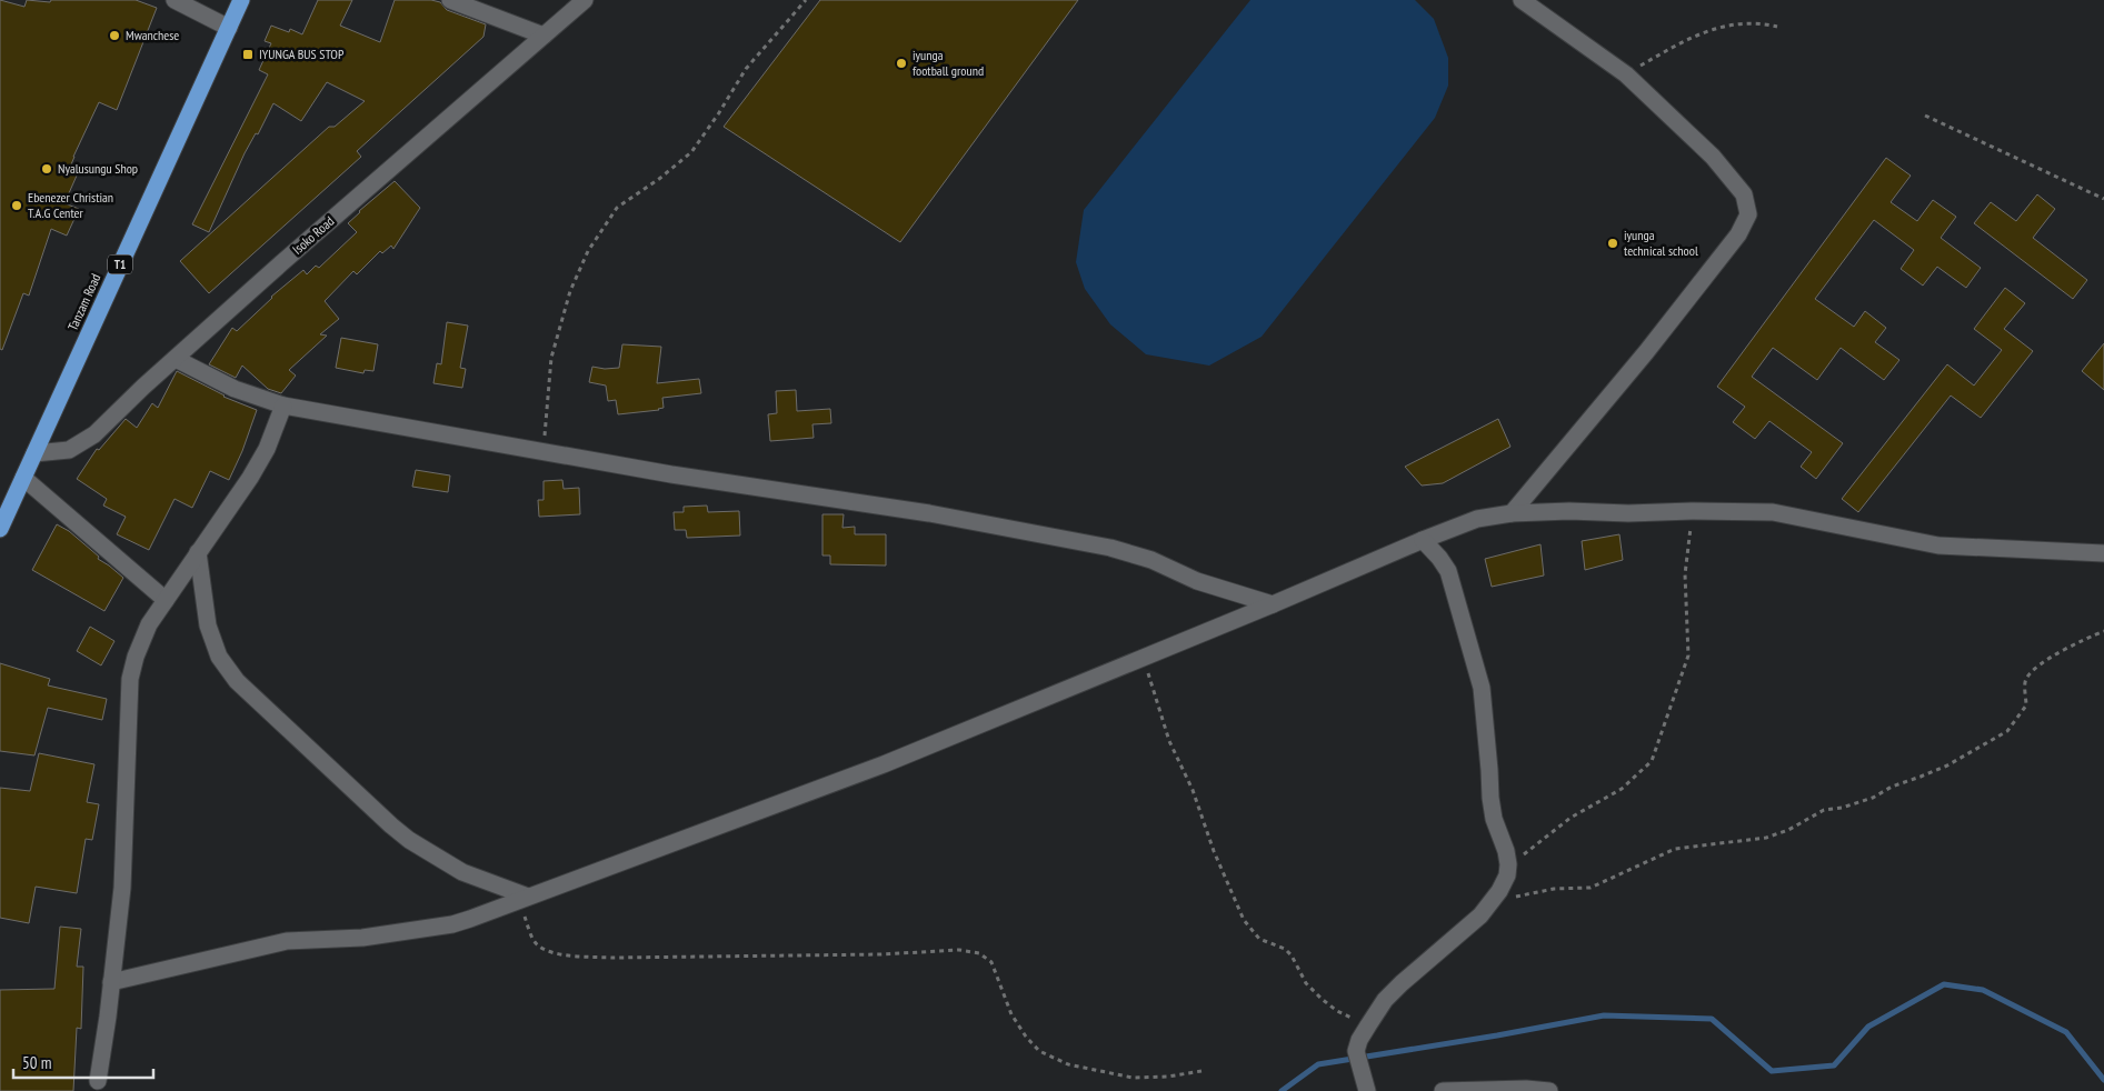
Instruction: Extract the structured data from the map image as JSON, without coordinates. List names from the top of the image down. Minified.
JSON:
{"streets":{"highway":["T1","Tanzam Road"],"street":["Isoko Road"]},"crossings":[["Isoko Road","Tanzam Road"]],"places":{"other":["Mwanchese","iyunga football ground","Nyalusungu Shop","Ebenezer Christian T.A.G Center","iyunga technical school"],"transit":["IYUNGA BUS STOP"]},"scale_bar":"50 m"}
